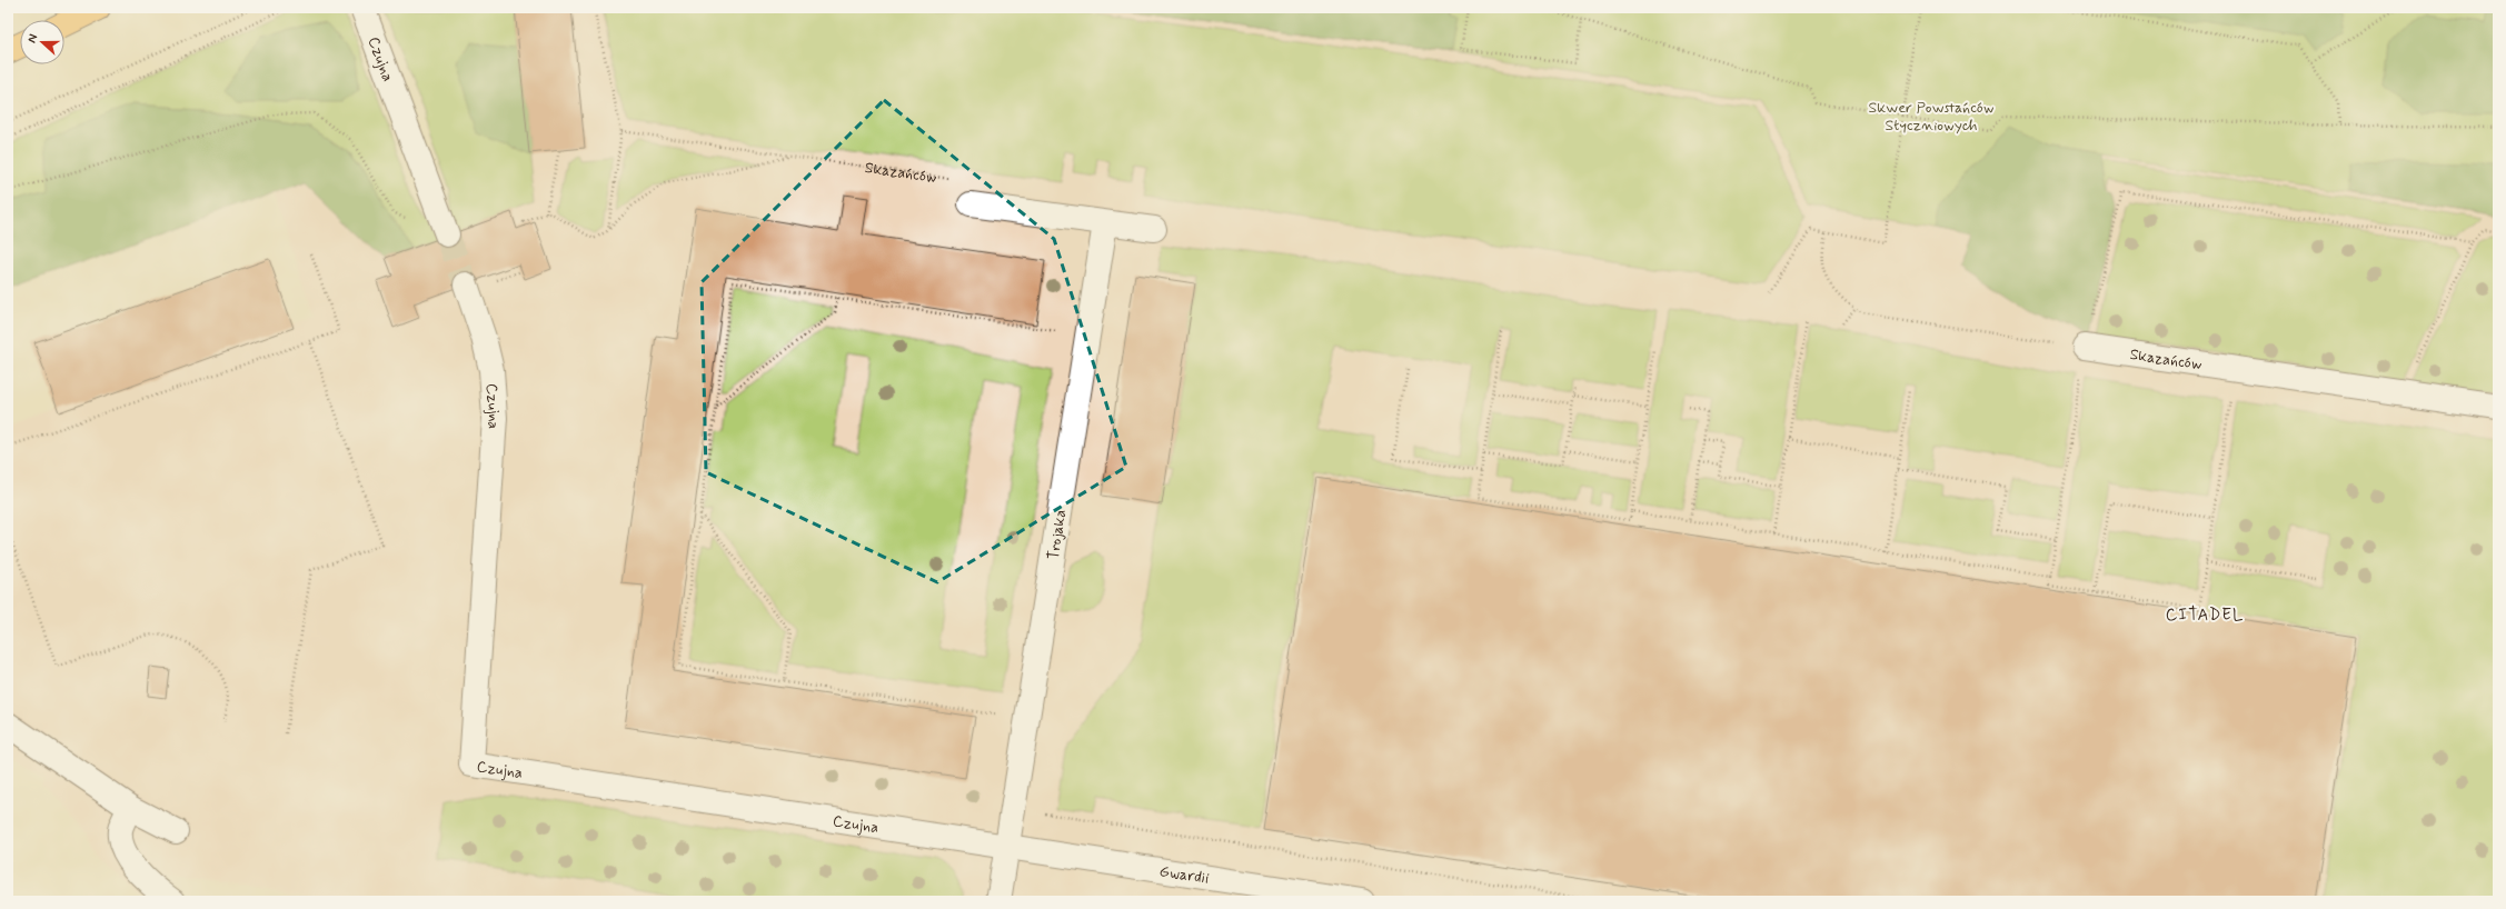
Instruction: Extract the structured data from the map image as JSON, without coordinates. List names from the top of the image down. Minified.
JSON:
{"streets":{"street":["Czujna","Skazańców","Trojaka","Gwardii"]},"crossings":[["Czujna","Trojaka"],["Czujna","Gwardii"],["Trojaka","Gwardii"]],"districts":["CITADEL"],"parks":["Skwer Powstańców Styczniowych"],"north":"left"}
